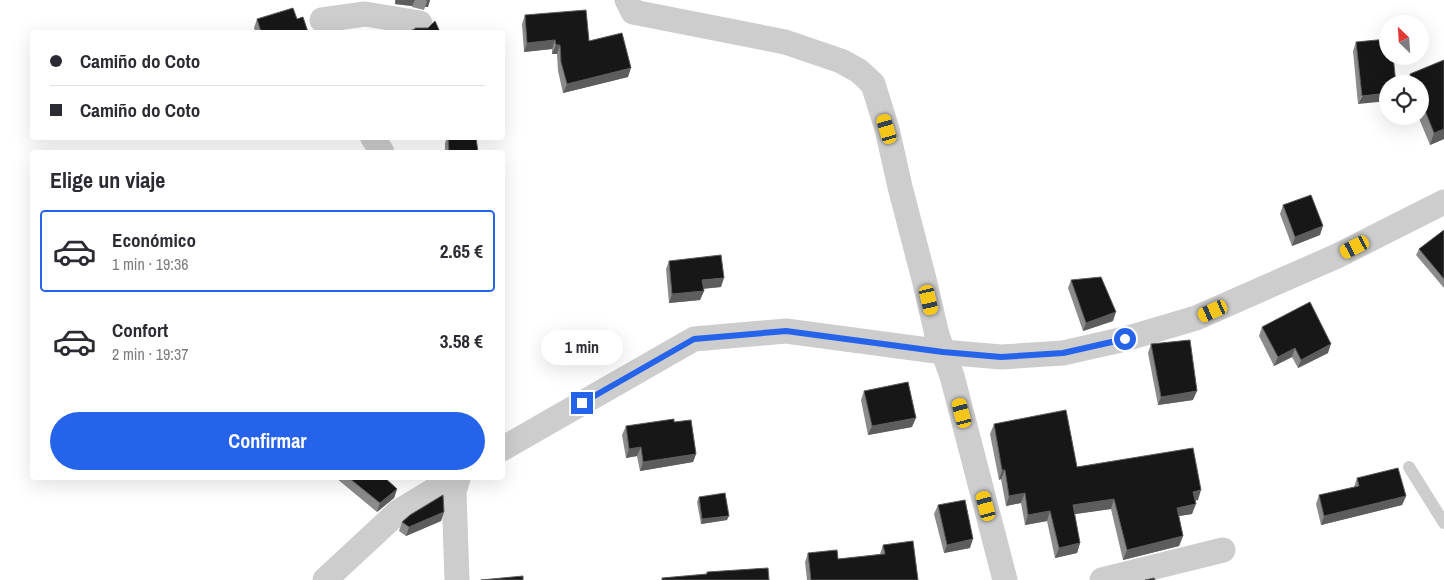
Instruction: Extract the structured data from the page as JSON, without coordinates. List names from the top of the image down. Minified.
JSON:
{"north":"top left","page":{"banner":["Camiño do Coto","Camiño do Coto"],"heading":"Elige un viaje","list":[{"name":"Económico","note":"1 min · 19:36","value":"2.65 €"},{"name":"Confort","note":"2 min · 19:37","value":"3.58 €"}],"bubble":"1 min","buttons":"Confirmar"}}
